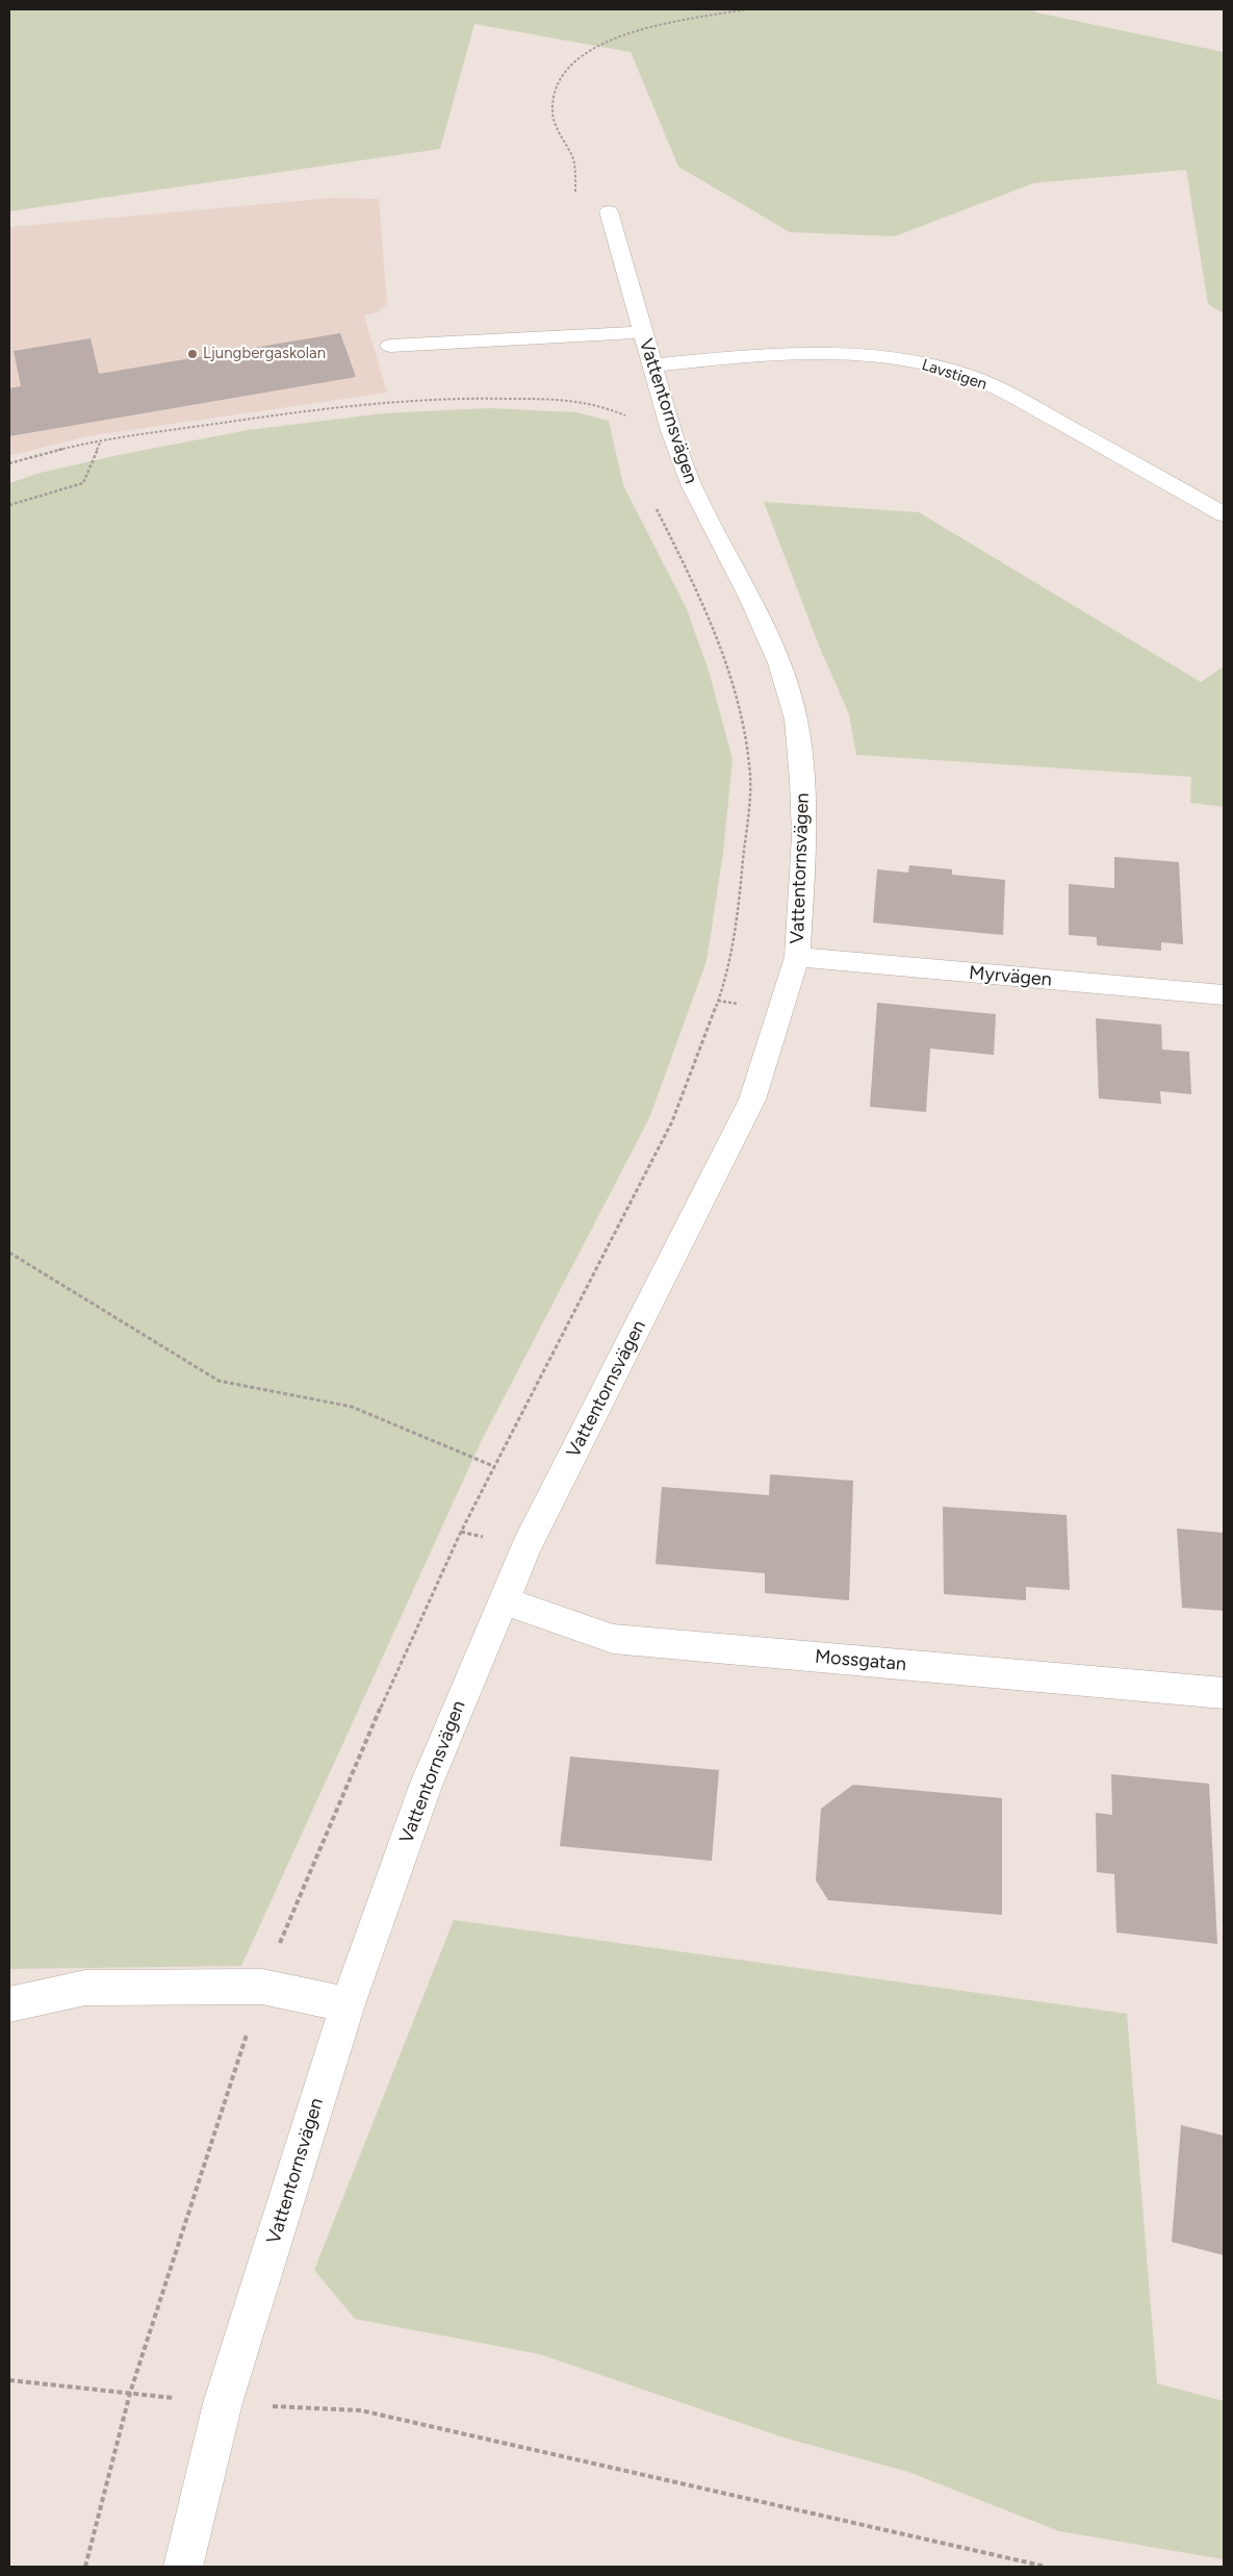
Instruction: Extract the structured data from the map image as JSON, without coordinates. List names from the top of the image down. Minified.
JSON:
{"streets":{"street":["Lavstigen","Vattentornsvägen","Myrvägen","Mossgatan"]},"crossings":[["Lavstigen","Vattentornsvägen"],["Vattentornsvägen","Myrvägen"],["Vattentornsvägen","Mossgatan"]],"places":["Ljungbergaskolan"]}
